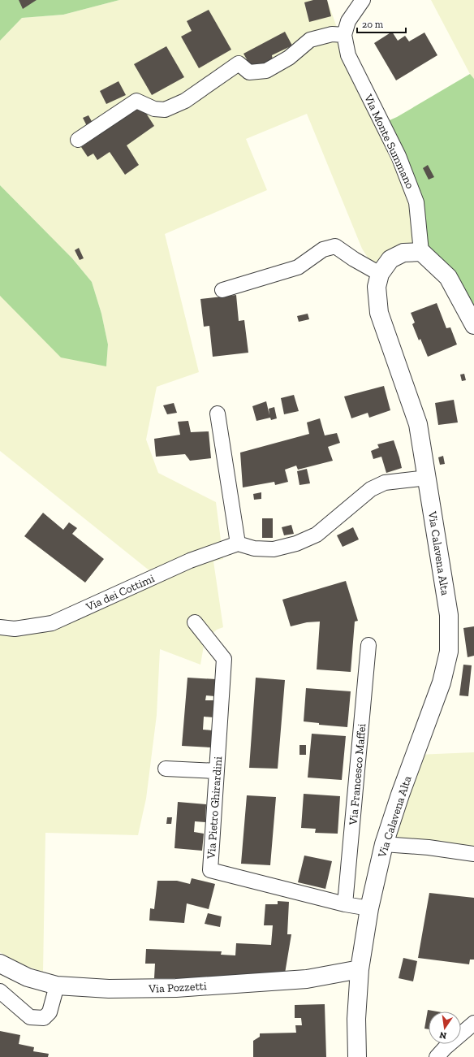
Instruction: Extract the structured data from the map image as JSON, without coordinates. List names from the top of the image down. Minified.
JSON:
{"streets":{"street":["Via Monte Summano","Via Calavena Alta","Via dei Cottimi","Via Francesco Maffei","Via Pietro Ghirardini","Via Pozzetti"]},"crossings":[["Via Monte Summano","Via Calavena Alta"],["Via Calavena Alta","Via Pietro Ghirardini"],["Via Calavena Alta","Via Pozzetti"],["Via Francesco Maffei","Via Pietro Ghirardini"]],"scale_bar":"20 m","north":"bottom"}
